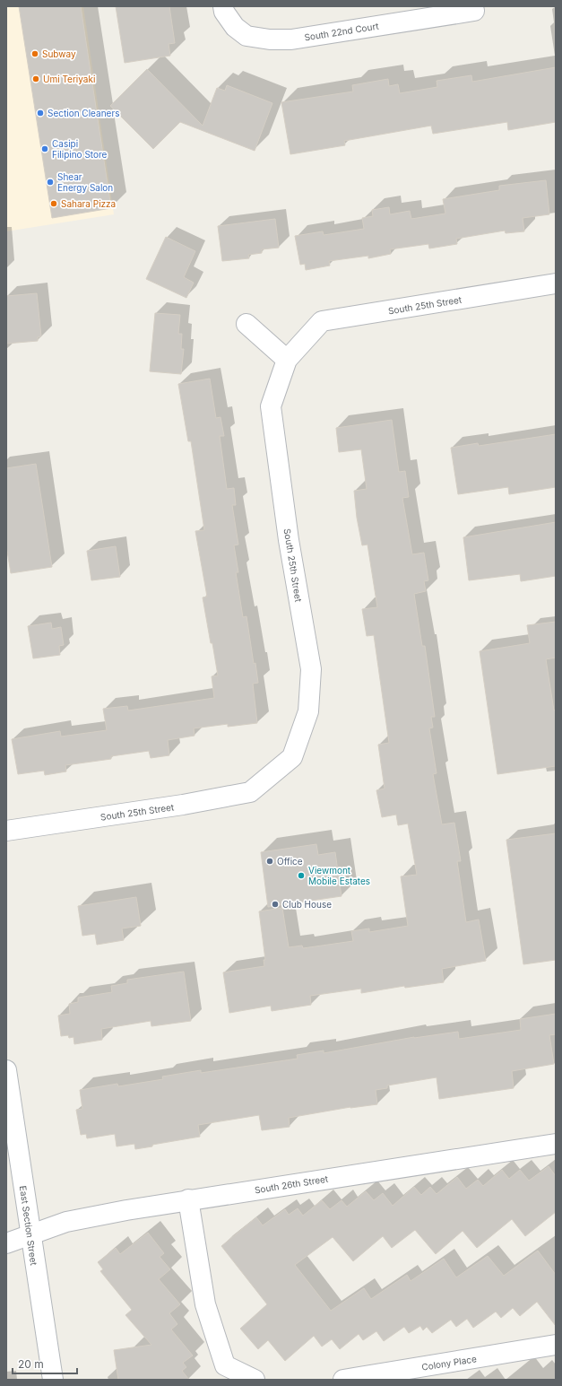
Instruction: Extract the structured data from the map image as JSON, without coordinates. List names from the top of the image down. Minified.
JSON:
{"streets":{"street":["South 22nd Court","South 25th Street","South 26th Street","East Section Street","Colony Place"]},"crossings":[["South 26th Street","East Section Street"]],"places":["Subway","Umi Teriyaki","Section Cleaners","Casipi Filipino Store","Shear Energy Salon","Sahara Pizza","Office","Viewmont Mobile Estates","Club House"],"scale_bar":"20 m"}
